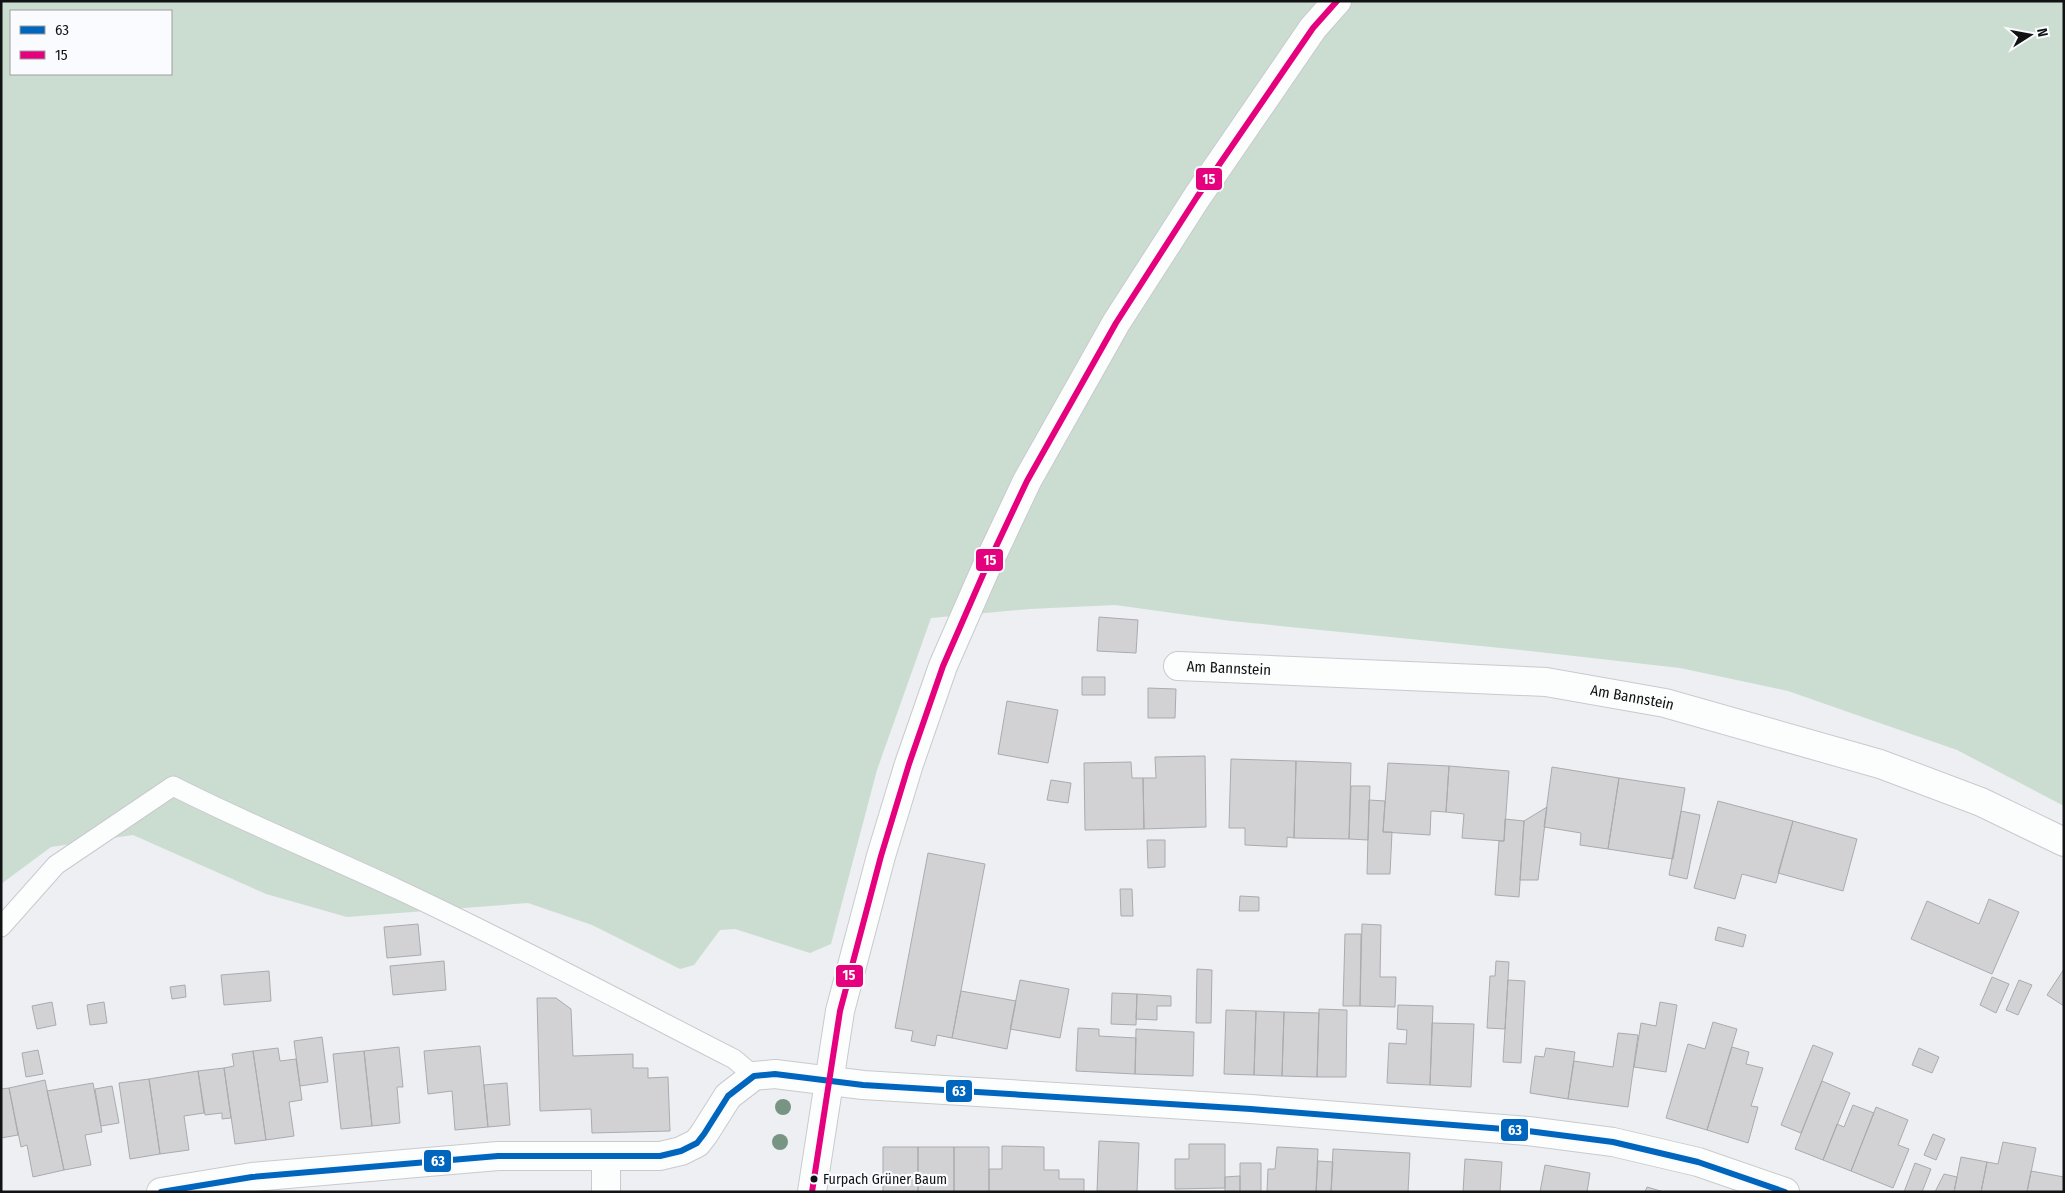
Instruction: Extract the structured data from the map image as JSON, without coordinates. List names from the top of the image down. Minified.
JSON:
{"streets":{"street":["Am Bannstein"]},"places":["Furpach Grüner Baum"],"lines":["transit line 15","transit line 63"],"legend":["63","15"],"north":"right"}
